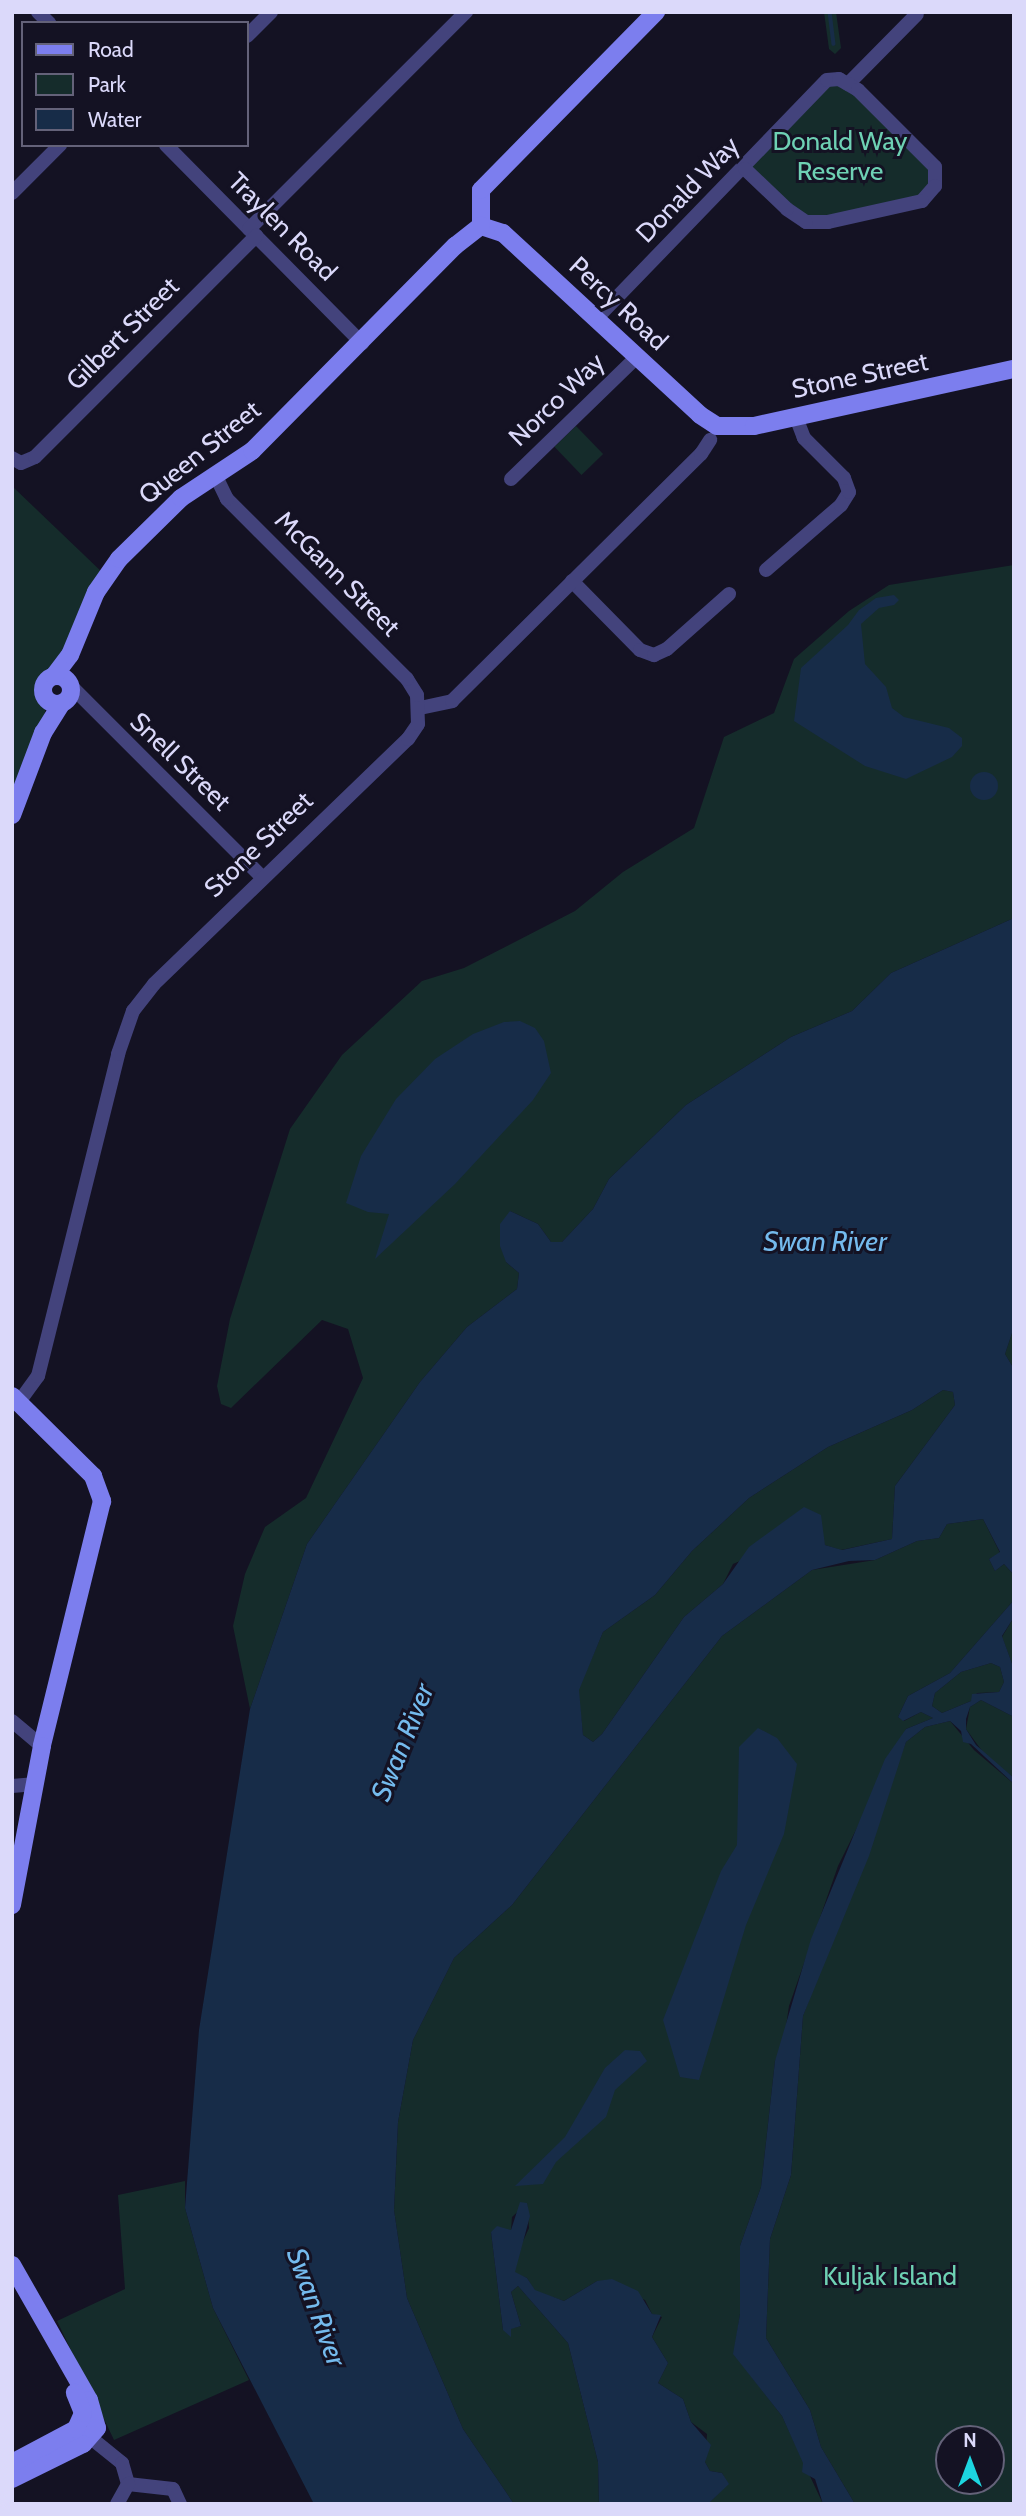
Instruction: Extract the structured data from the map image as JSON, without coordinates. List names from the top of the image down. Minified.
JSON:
{"streets":{"street":["Donald Way","Traylen Road","Percy Road","Gilbert Street","Stone Street","Norco Way","Queen Street","McGann Street","Snell Street"]},"crossings":[["Donald Way","Percy Road"],["Traylen Road","Gilbert Street"],["Traylen Road","Queen Street"],["Percy Road","Stone Street"],["Percy Road","Norco Way"],["Percy Road","Queen Street"],["Stone Street","McGann Street"],["Stone Street","Snell Street"],["Queen Street","McGann Street"],["Queen Street","Snell Street"]],"water":["Swan River"],"parks":["Donald Way Reserve","Kuljak Island"],"legend":["Road","Park","Water"],"north":"top"}
